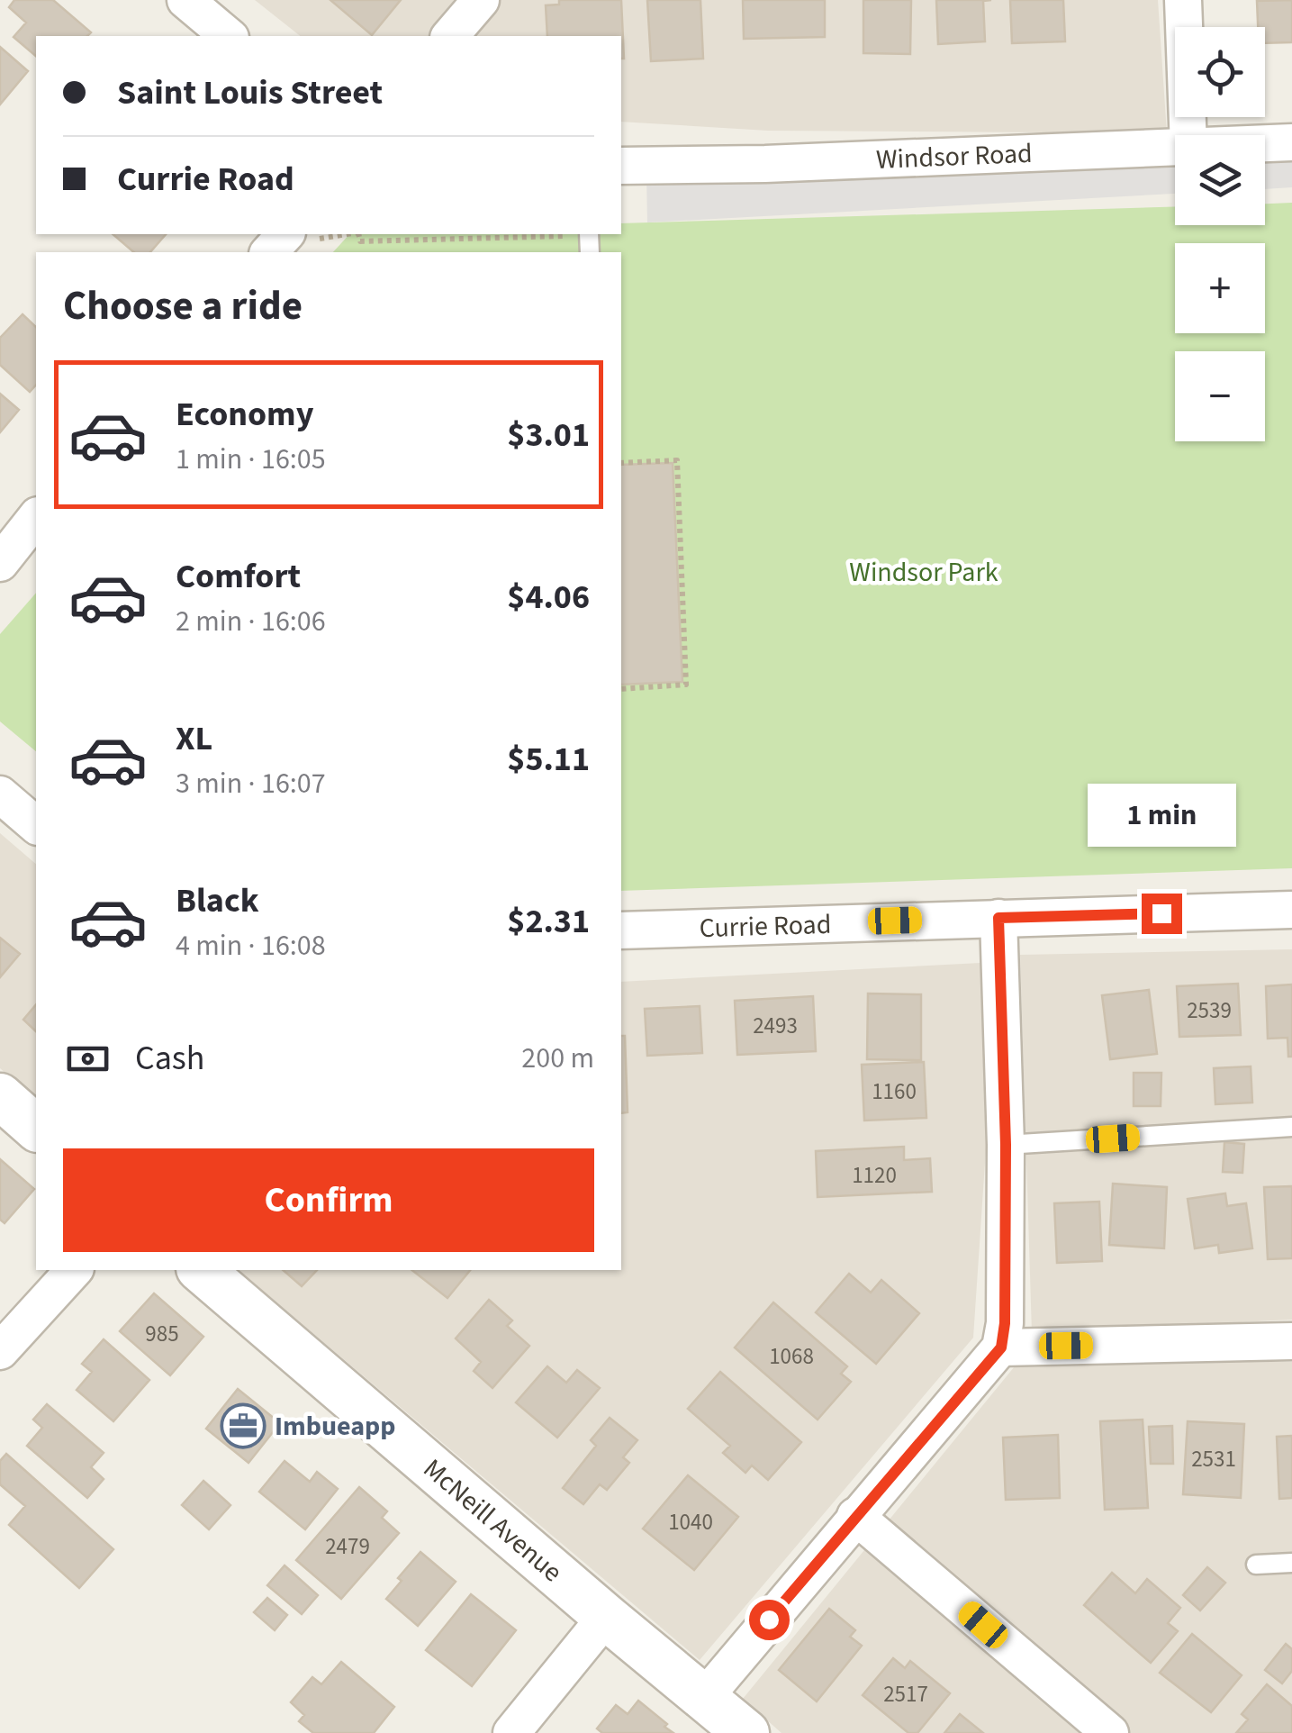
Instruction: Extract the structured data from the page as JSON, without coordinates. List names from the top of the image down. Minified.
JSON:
{"streets":{"street":["Windsor Road","Currie Road","McNeill Avenue"]},"parks":["Windsor Park"],"places":{"office":["Imbueapp"]},"house_numbers":["2539","2493","1160","1120","985","1068","2531","1040","2479","2517"],"page":{"map_buttons":["+","−"],"banner":["Saint Louis Street","Currie Road"],"heading":"Choose a ride","list":[{"name":"Economy","note":"1 min · 16:05","value":"$3.01"},{"name":"Comfort","note":"2 min · 16:06","value":"$4.06"},{"name":"XL","note":"3 min · 16:07","value":"$5.11"},{"name":"Black","note":"4 min · 16:08","value":"$2.31"}],"bubble":"1 min","pay":["Cash","200 m"],"buttons":"Confirm"}}
